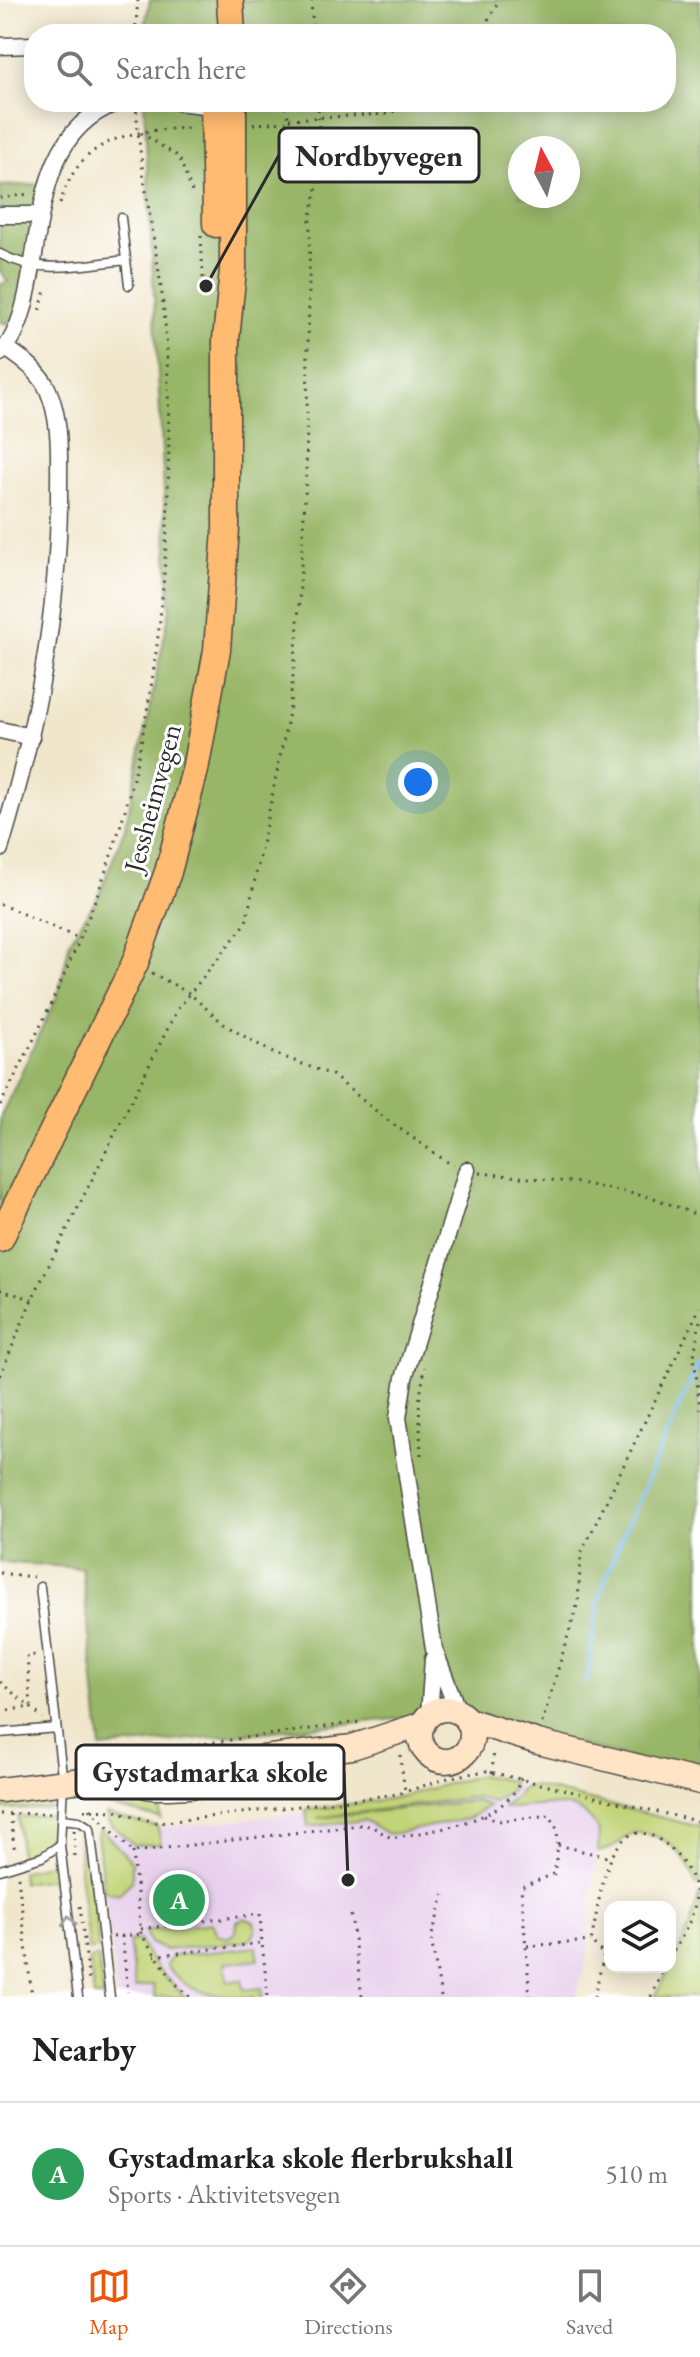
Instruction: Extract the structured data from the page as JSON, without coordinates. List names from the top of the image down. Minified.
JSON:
{"streets":{"main road":["Jessheimvegen"]},"places":["Nordbyvegen","Gystadmarka skole"],"north":"top","page":{"search":"Search here","pins":"A","heading":"Nearby","list":[{"mark":"A","name":"Gystadmarka skole flerbrukshall","note":"Sports · Aktivitetsvegen","value":"510 m"}],"nav":["Map","Directions","Saved"]}}
